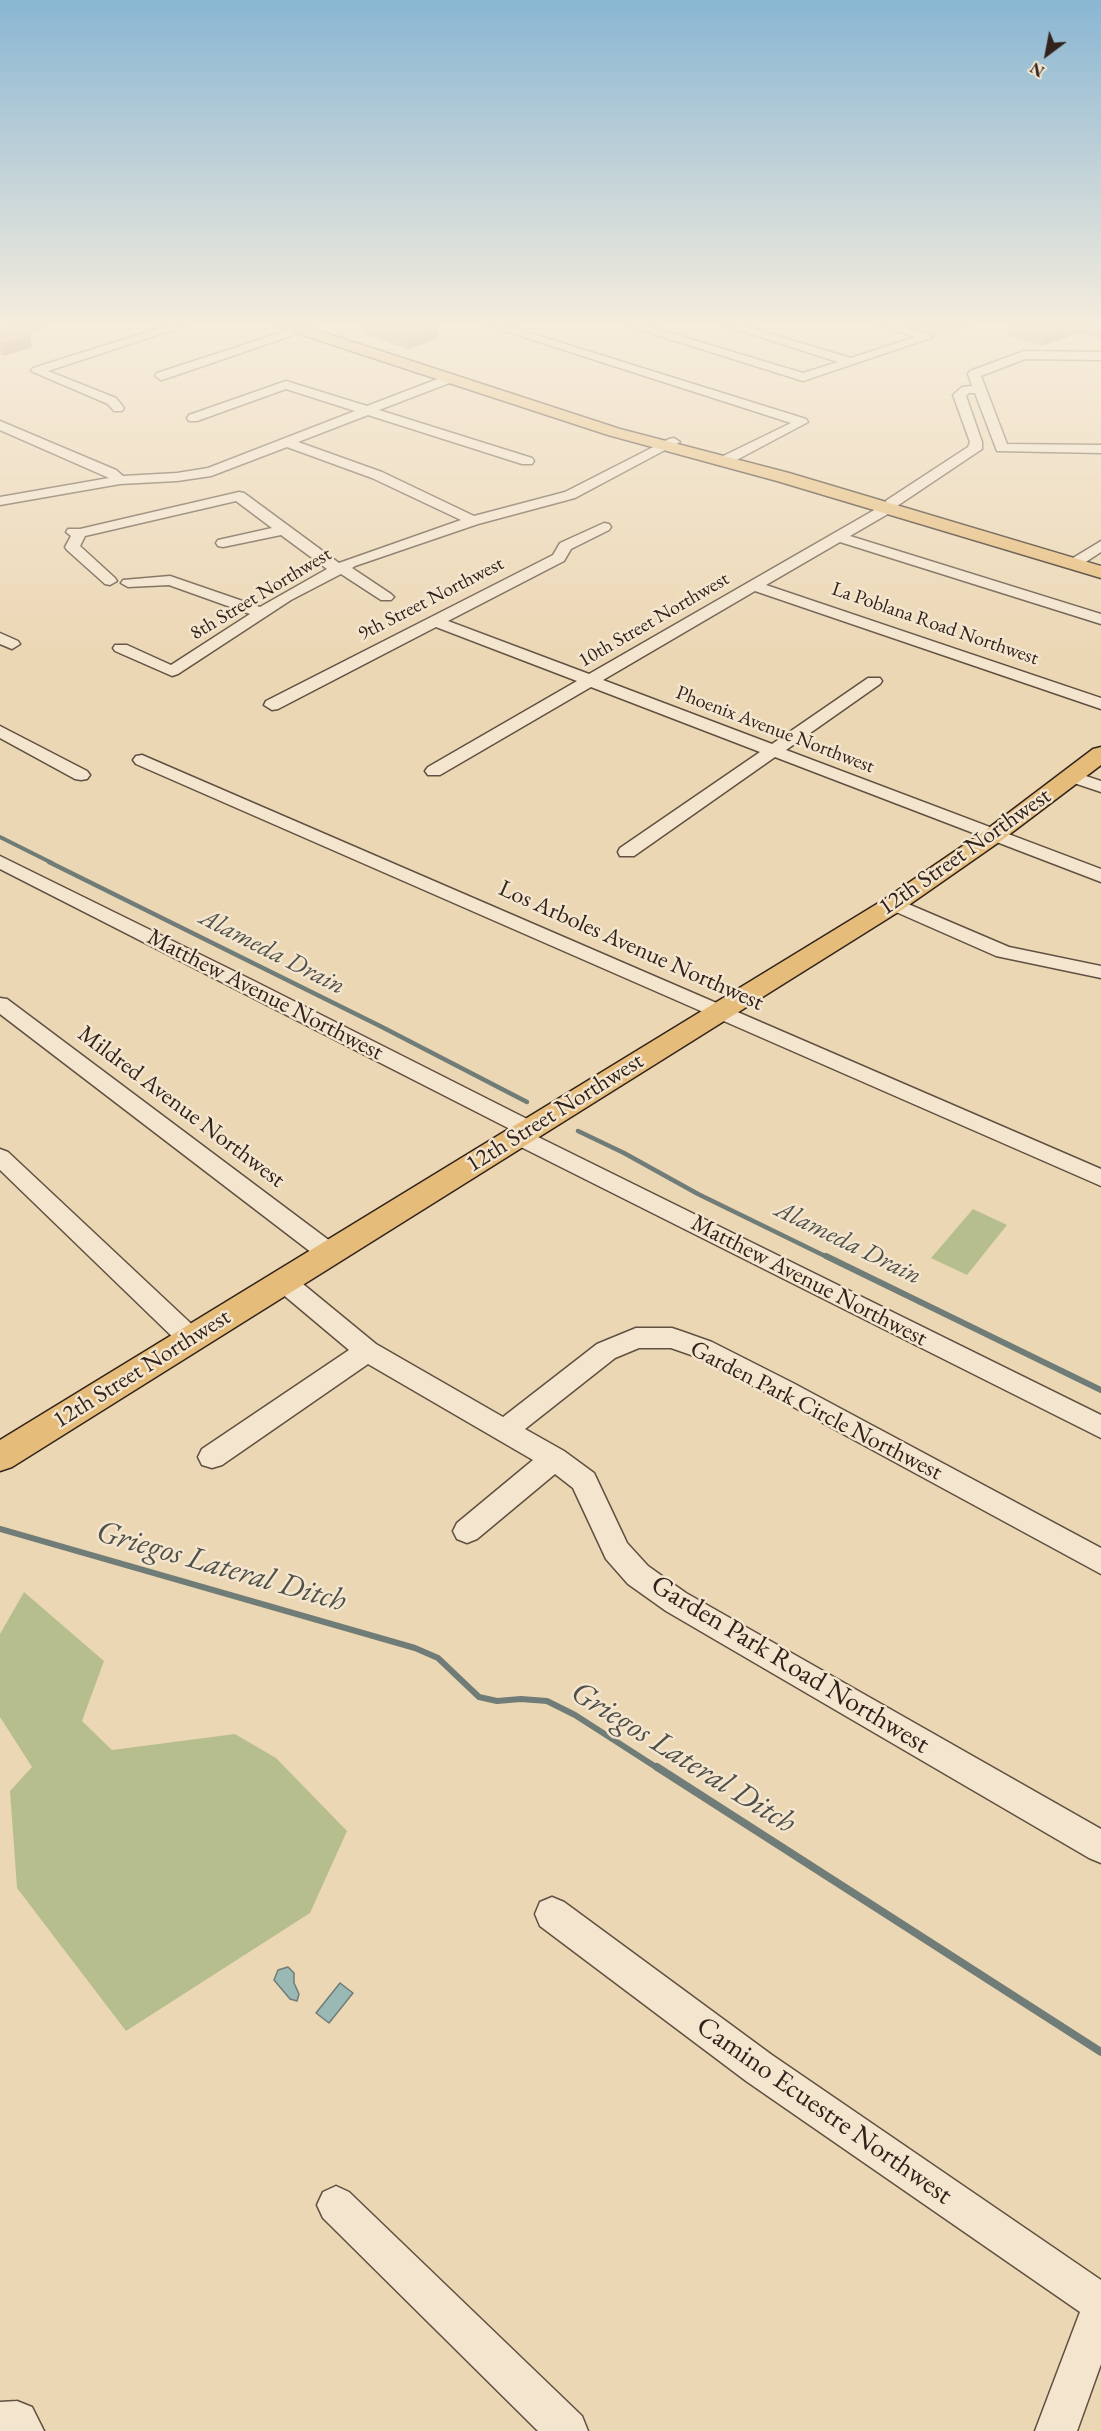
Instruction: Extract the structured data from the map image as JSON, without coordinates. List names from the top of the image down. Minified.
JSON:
{"streets":{"main road":["12th Street Northwest"],"street":["8th Street Northwest","9th Street Northwest","10th Street Northwest","La Poblana Road Northwest","Phoenix Avenue Northwest","Los Arboles Avenue Northwest","Matthew Avenue Northwest","Mildred Avenue Northwest","Garden Park Circle Northwest","Garden Park Road Northwest","Camino Ecuestre Northwest"]},"crossings":[["9th Street Northwest","Phoenix Avenue Northwest"],["10th Street Northwest","La Poblana Road Northwest"],["10th Street Northwest","Phoenix Avenue Northwest"],["Phoenix Avenue Northwest","12th Street Northwest"],["12th Street Northwest","Los Arboles Avenue Northwest"],["12th Street Northwest","Matthew Avenue Northwest"],["12th Street Northwest","Mildred Avenue Northwest"],["12th Street Northwest","Garden Park Road Northwest"],["Garden Park Circle Northwest","Garden Park Road Northwest"]],"water":["Alameda Drain","Griegos Lateral Ditch"],"north":"bottom left"}
